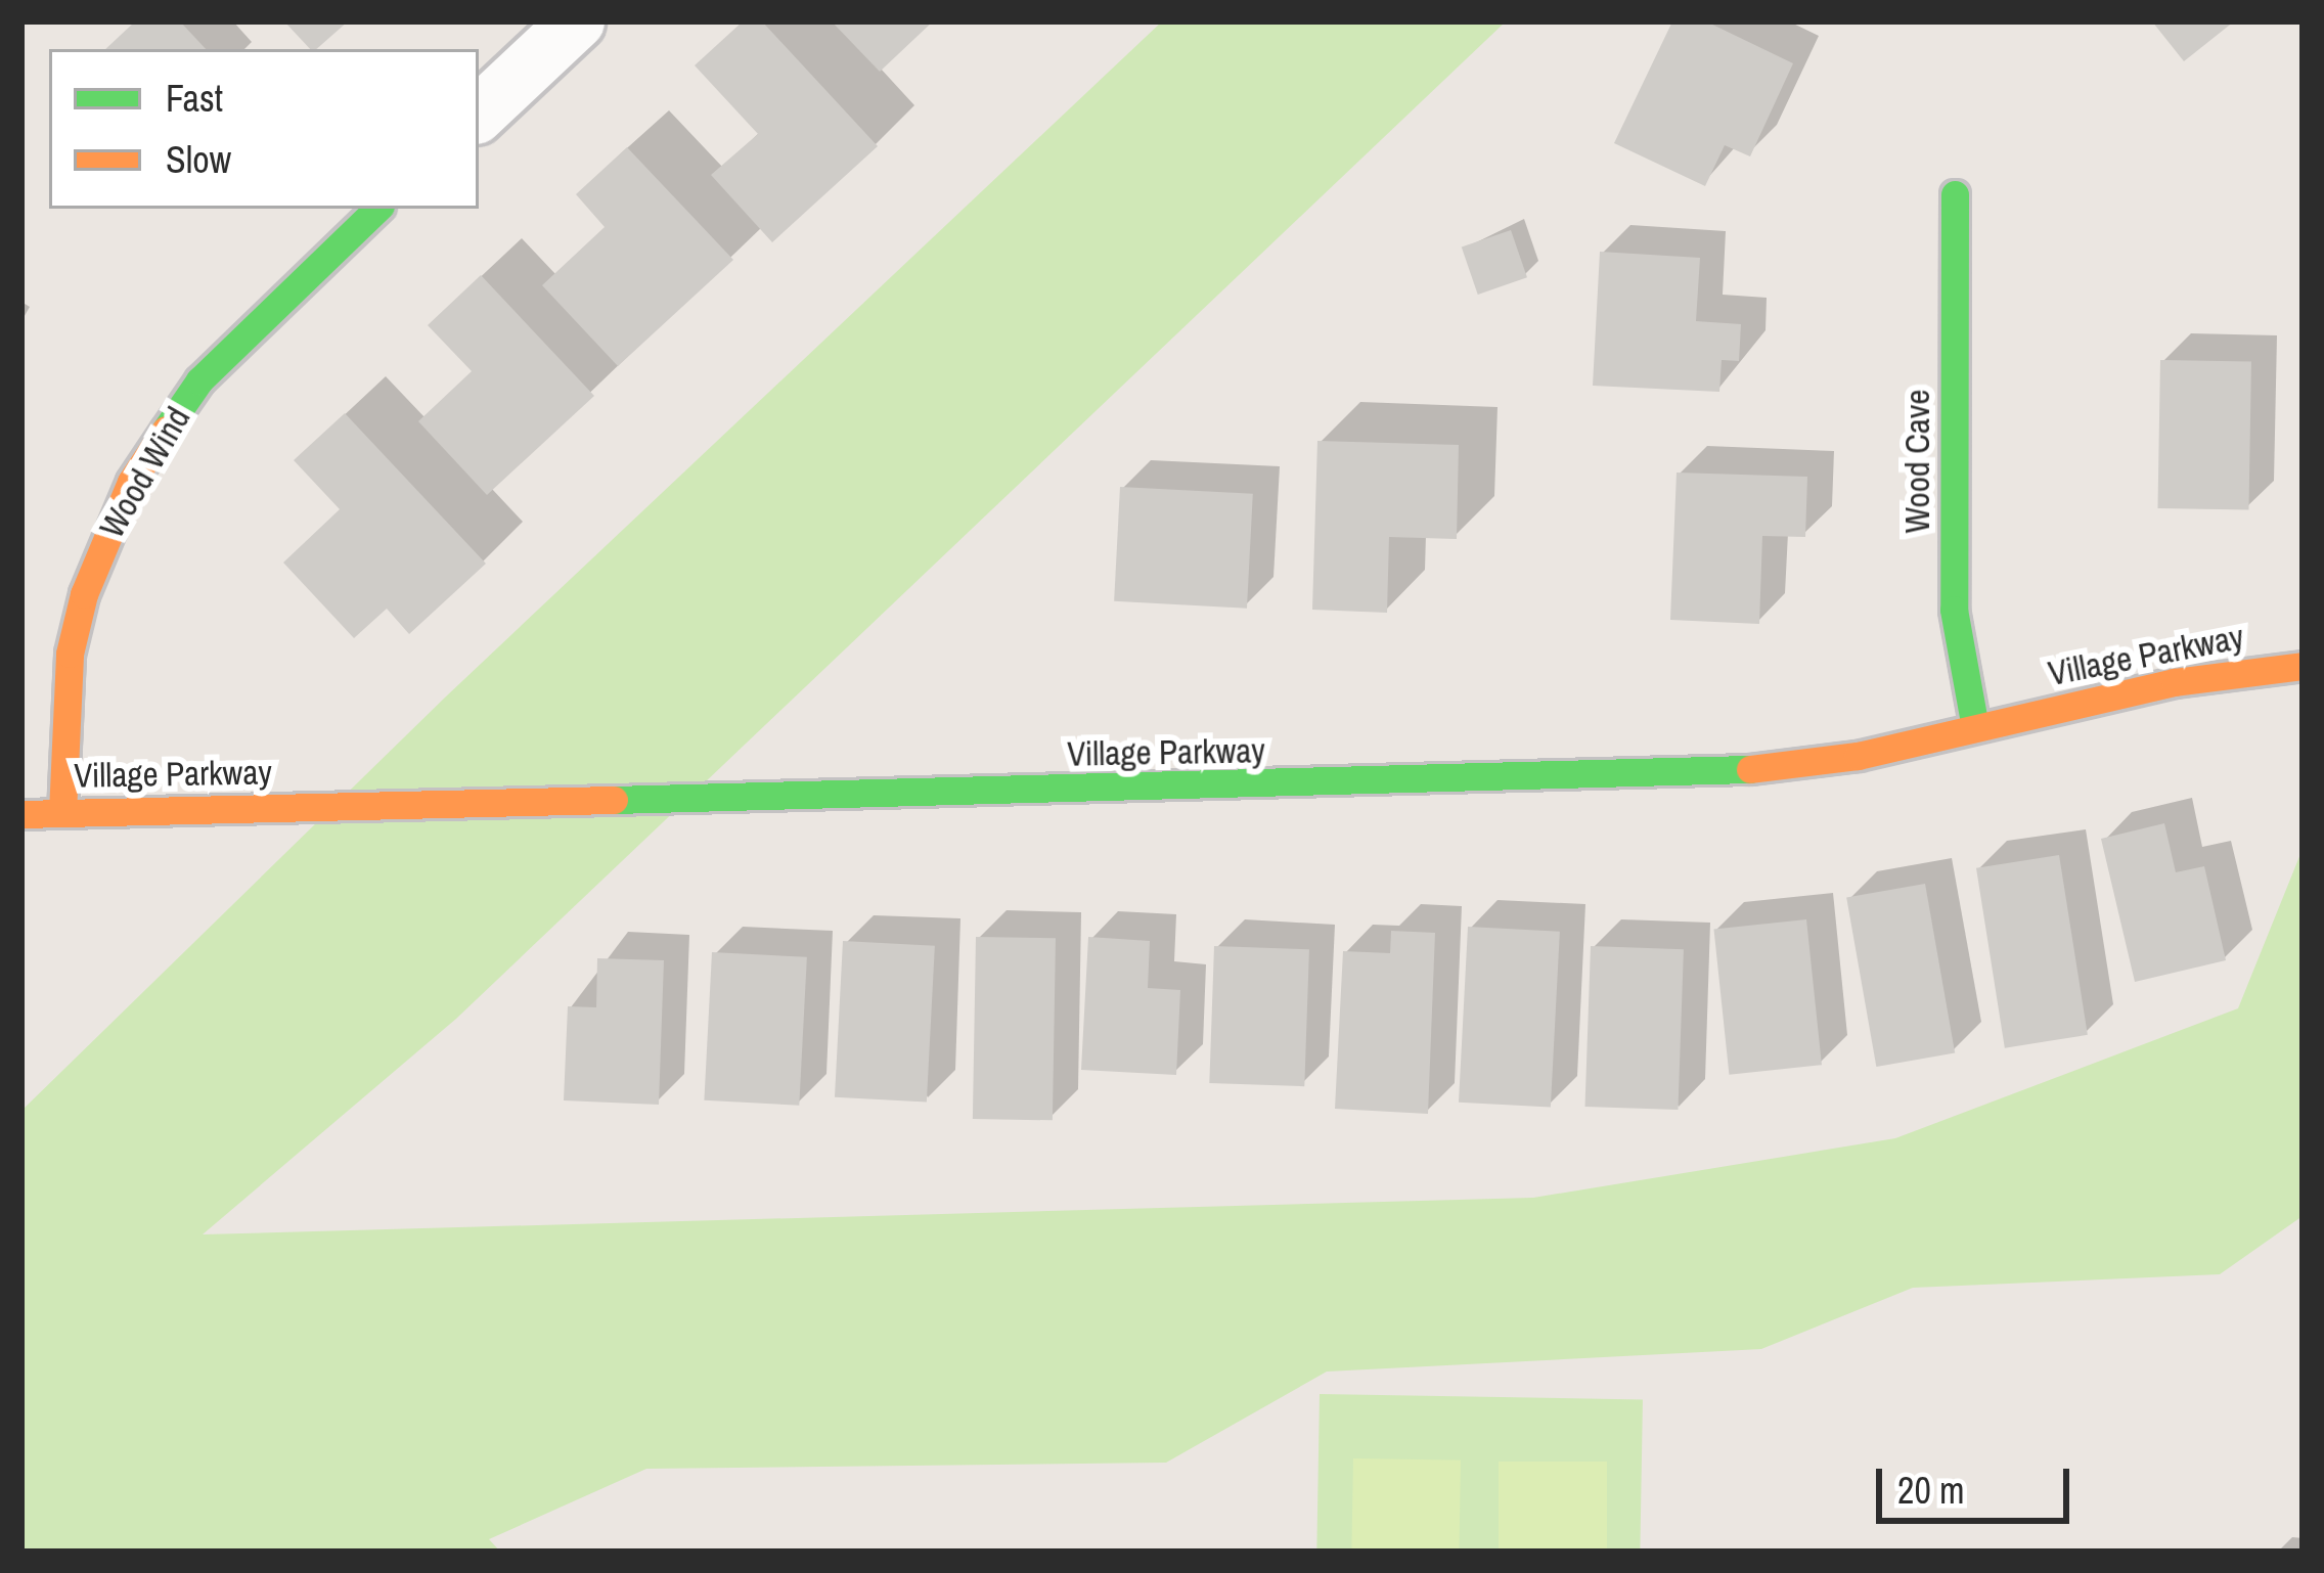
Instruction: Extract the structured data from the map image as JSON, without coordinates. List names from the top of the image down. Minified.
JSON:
{"streets":{"street":["Wood Cave","Wood Wind","Village Parkway"]},"crossings":[["Wood Cave","Village Parkway"],["Wood Wind","Village Parkway"]],"legend":["Fast","Slow"],"scale_bar":"20 m"}
